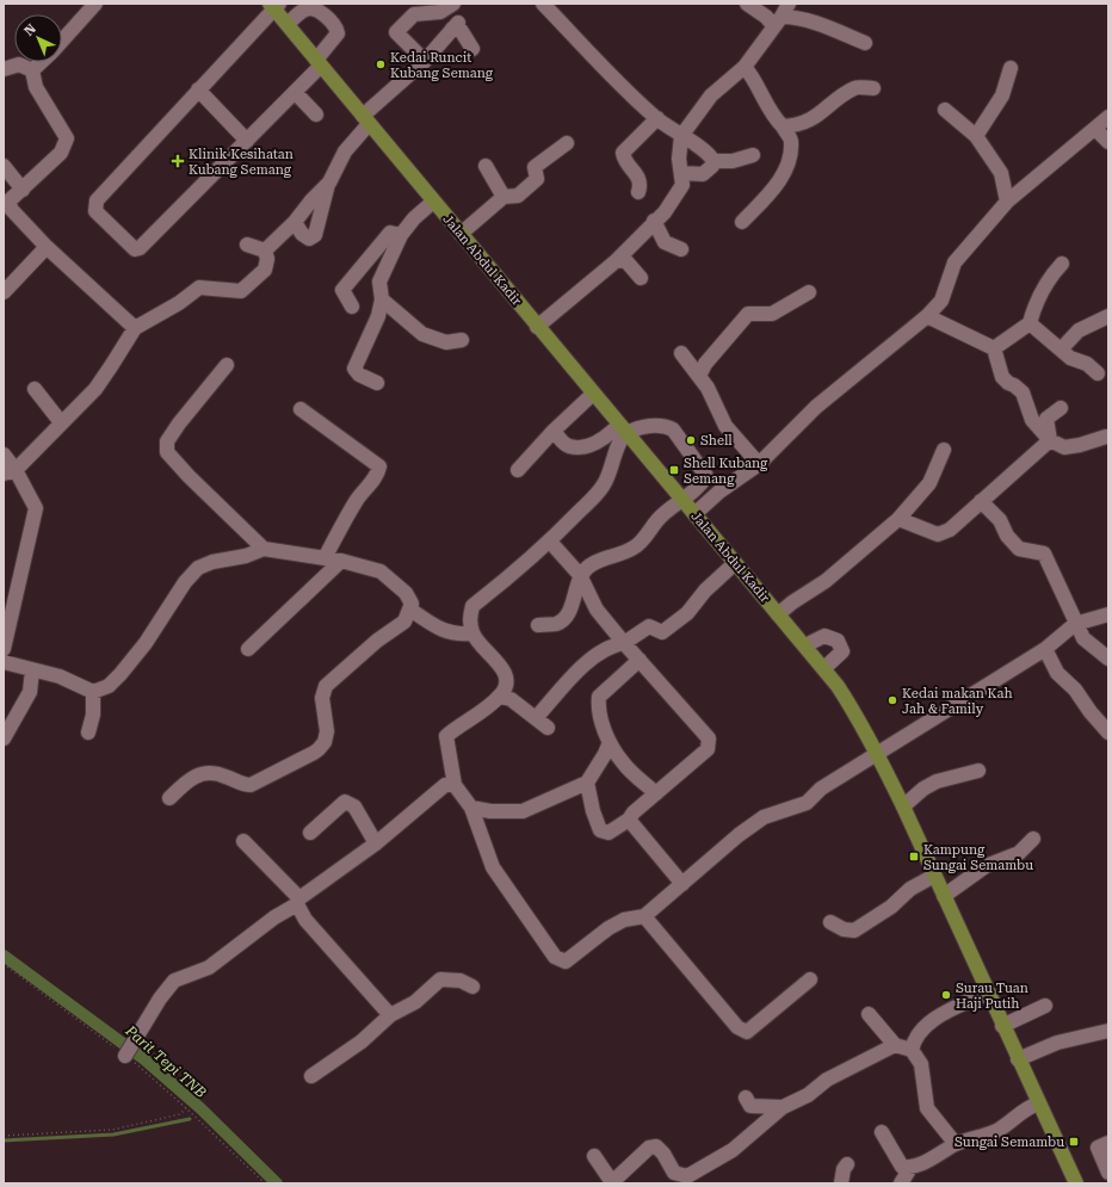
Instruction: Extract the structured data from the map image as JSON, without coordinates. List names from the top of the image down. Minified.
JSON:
{"streets":{"main road":["Jalan Abdul Kadir"]},"water":["Parit Tepi TNB"],"places":{"other":["Kedai Runcit Kubang Semang","Shell","Kedai makan Kah Jah & Family","Surau Tuan Haji Putih"],"health":["Klinik Kesihatan Kubang Semang"],"transit":["Shell Kubang Semang","Kampung Sungai Semambu","Sungai Semambu"]},"north":"top left"}
